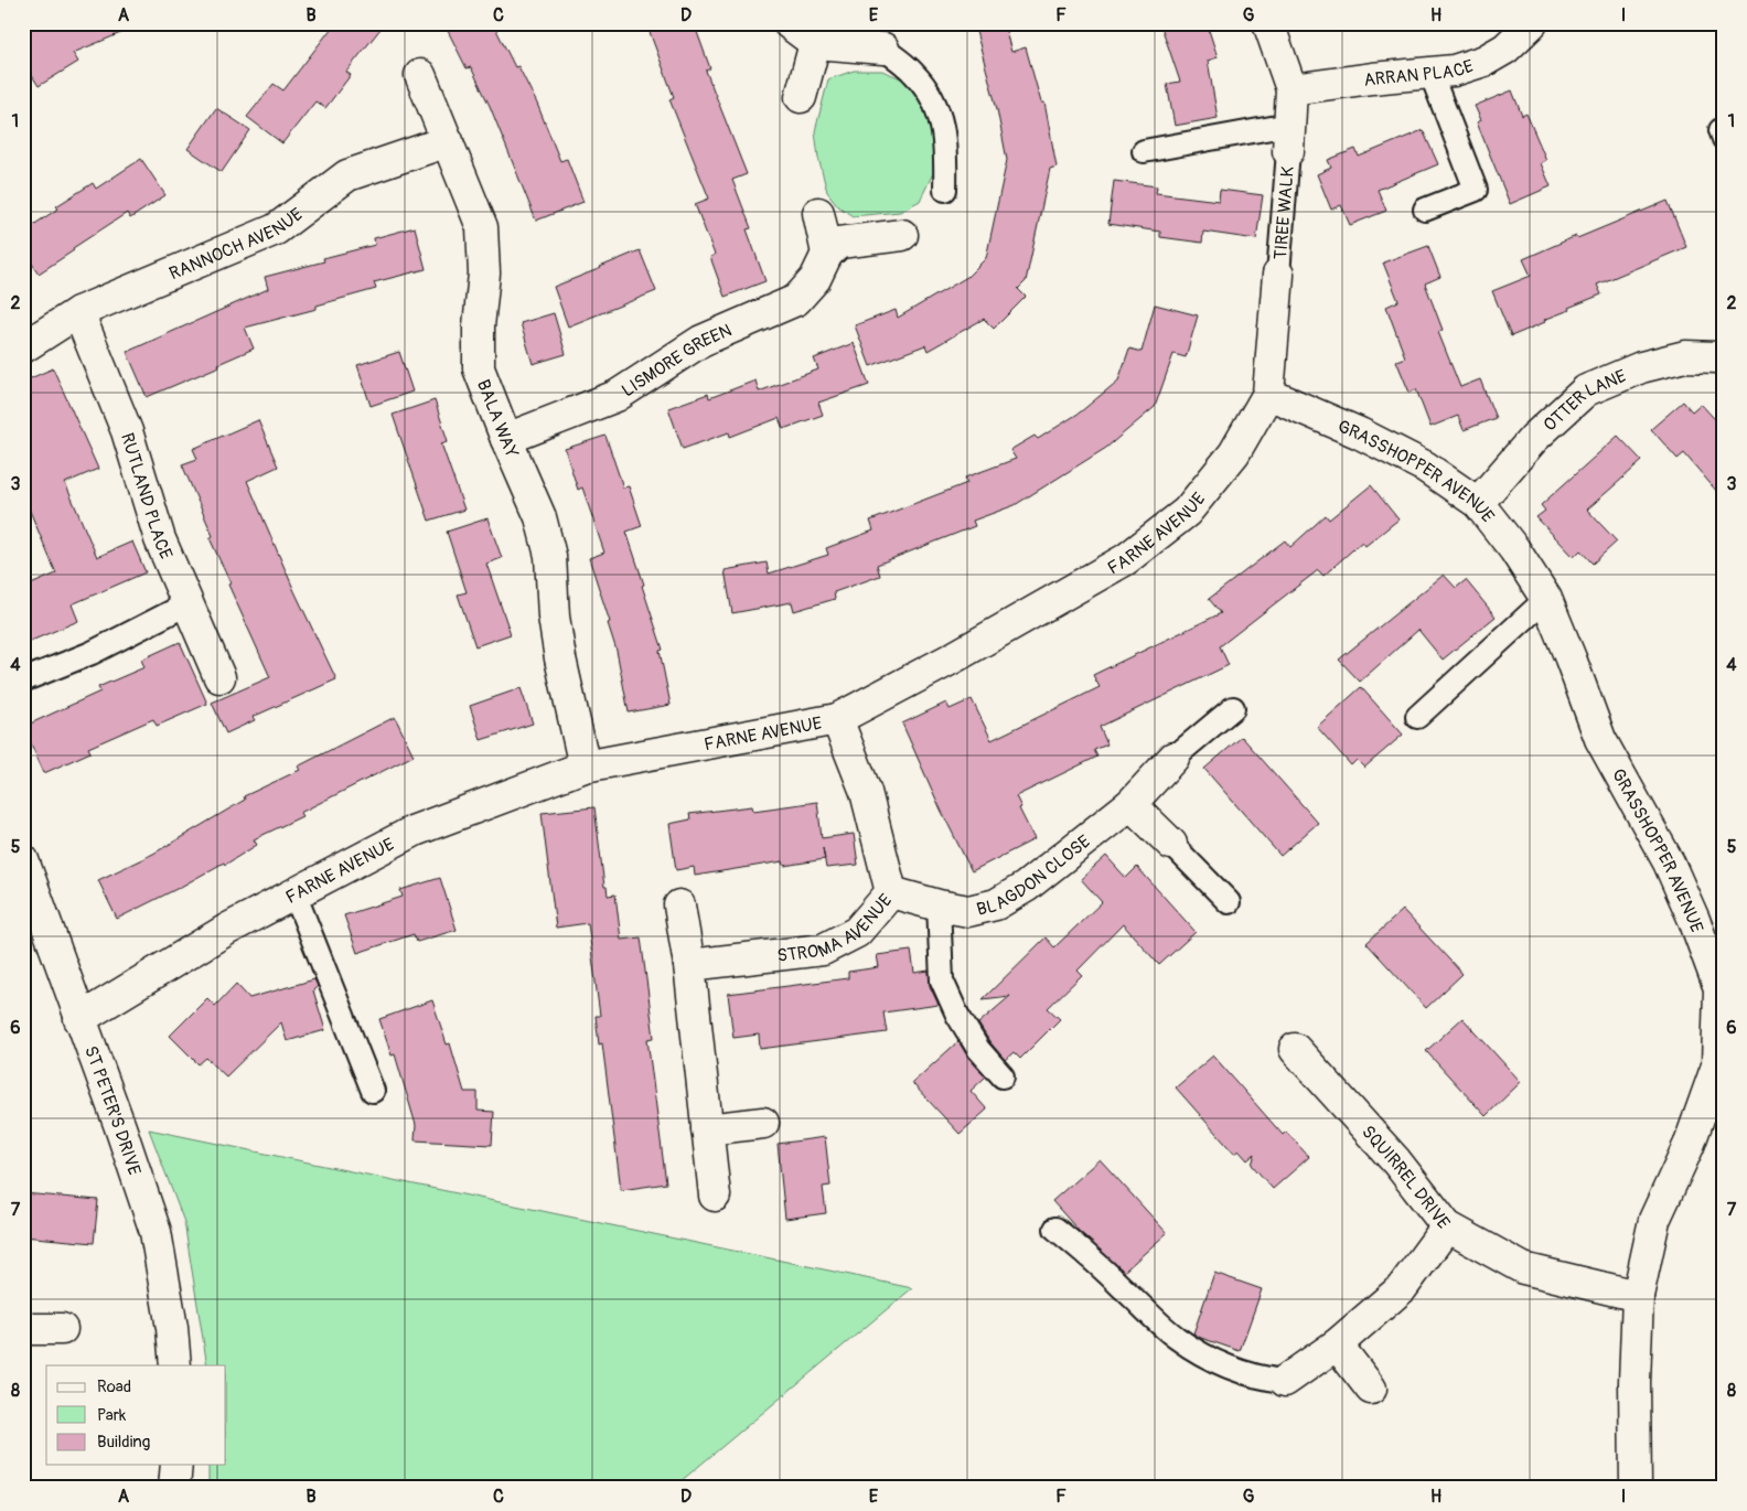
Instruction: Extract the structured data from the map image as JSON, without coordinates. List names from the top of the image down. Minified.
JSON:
{"streets":{"street":["ARRAN PLACE","RANNOCH AVENUE","LISMORE GREEN","OTTER LANE","BALA WAY","GRASSHOPPER AVENUE","RUTLAND PLACE","FARNE AVENUE","BLAGDON CLOSE","STROMA AVENUE","ST PETER'S DRIVE","SQUIRREL DRIVE"],"lane":["TIREE WALK"]},"crossings":[["TIREE WALK","FARNE AVENUE"],["RANNOCH AVENUE","BALA WAY"],["RANNOCH AVENUE","RUTLAND PLACE"],["LISMORE GREEN","BALA WAY"],["OTTER LANE","GRASSHOPPER AVENUE"],["BALA WAY","FARNE AVENUE"],["GRASSHOPPER AVENUE","FARNE AVENUE"],["GRASSHOPPER AVENUE","SQUIRREL DRIVE"],["FARNE AVENUE","STROMA AVENUE"],["FARNE AVENUE","ST PETER'S DRIVE"],["BLAGDON CLOSE","STROMA AVENUE"]],"legend":["Road","Park","Building"],"grid":{"columns":["A","B","C","D","E","F","G","H","I"],"rows":["1","2","3","4","5","6","7","8"]}}
